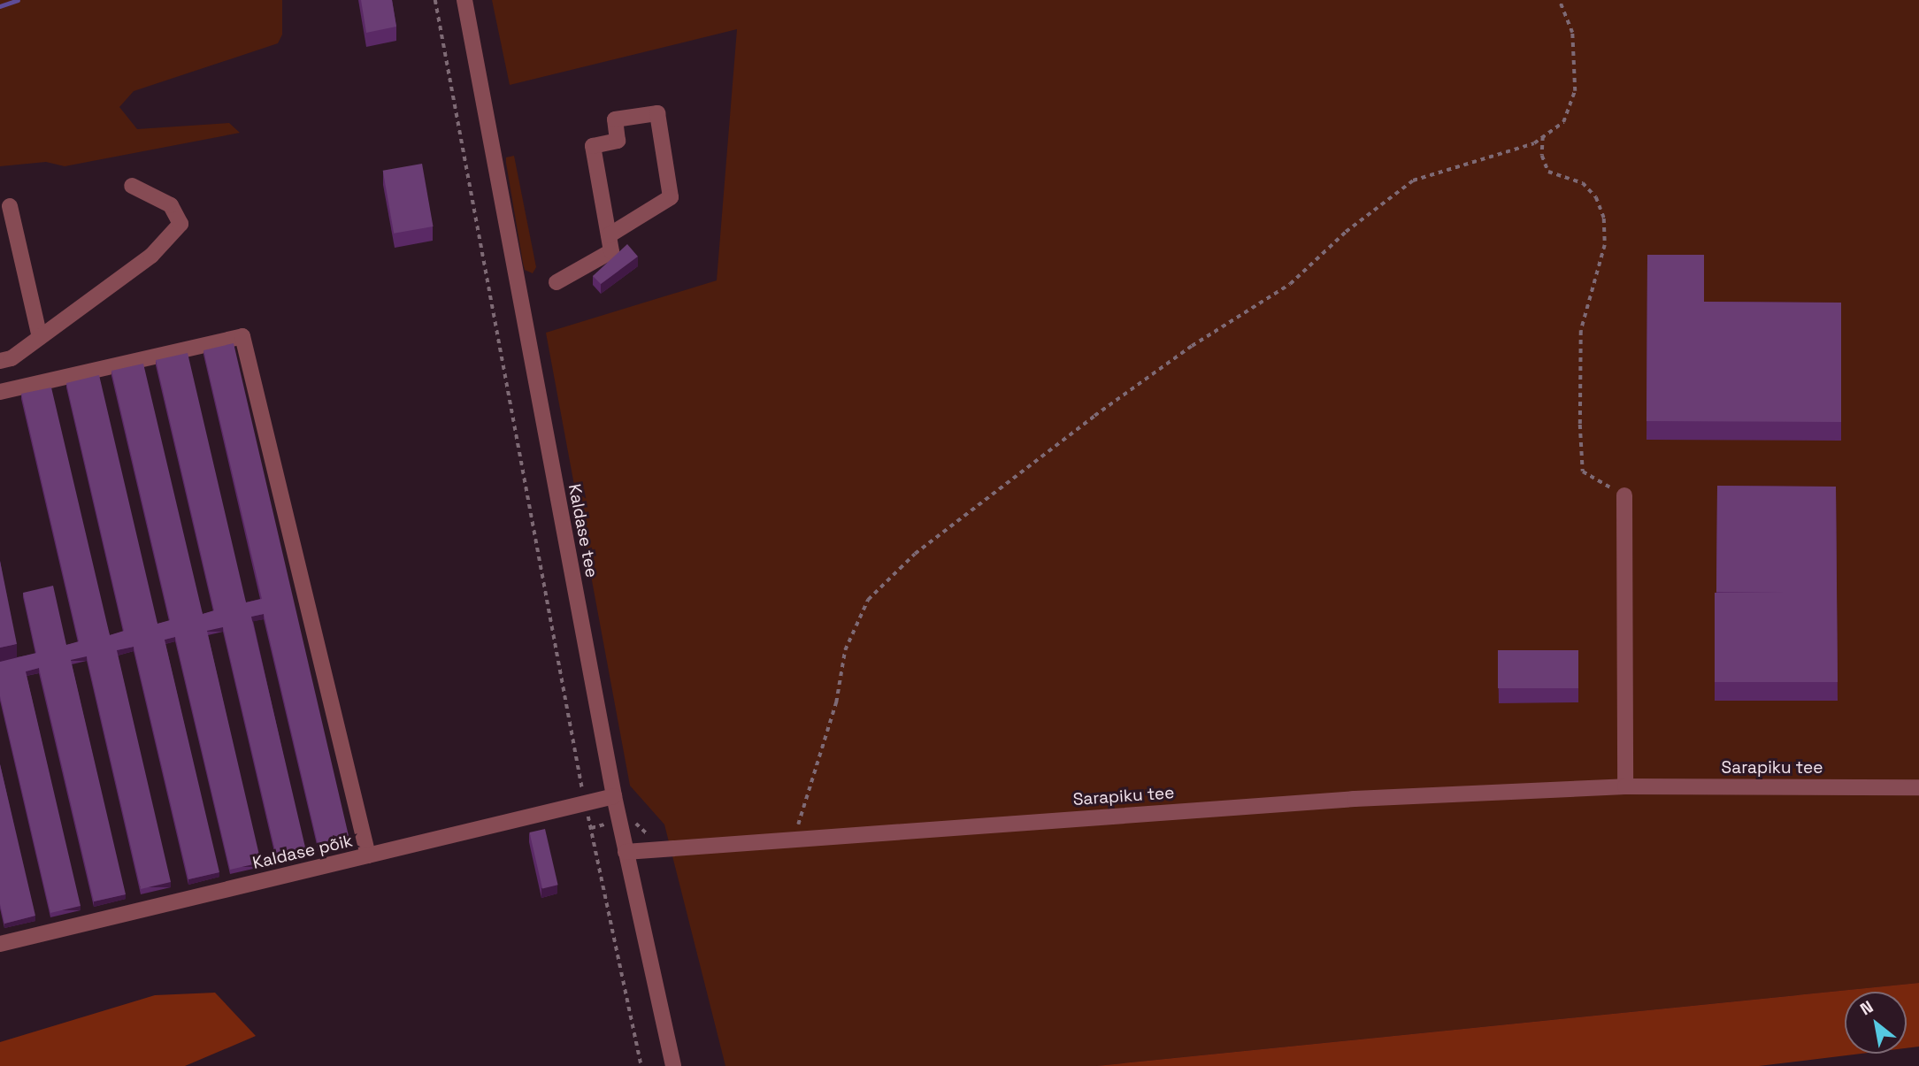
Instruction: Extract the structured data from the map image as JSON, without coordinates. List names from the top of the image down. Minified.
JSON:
{"streets":{"street":["Kaldase tee","Sarapiku tee","Kaldase põik"]},"crossings":[["Kaldase tee","Sarapiku tee"],["Kaldase tee","Kaldase põik"]],"north":"top left"}
